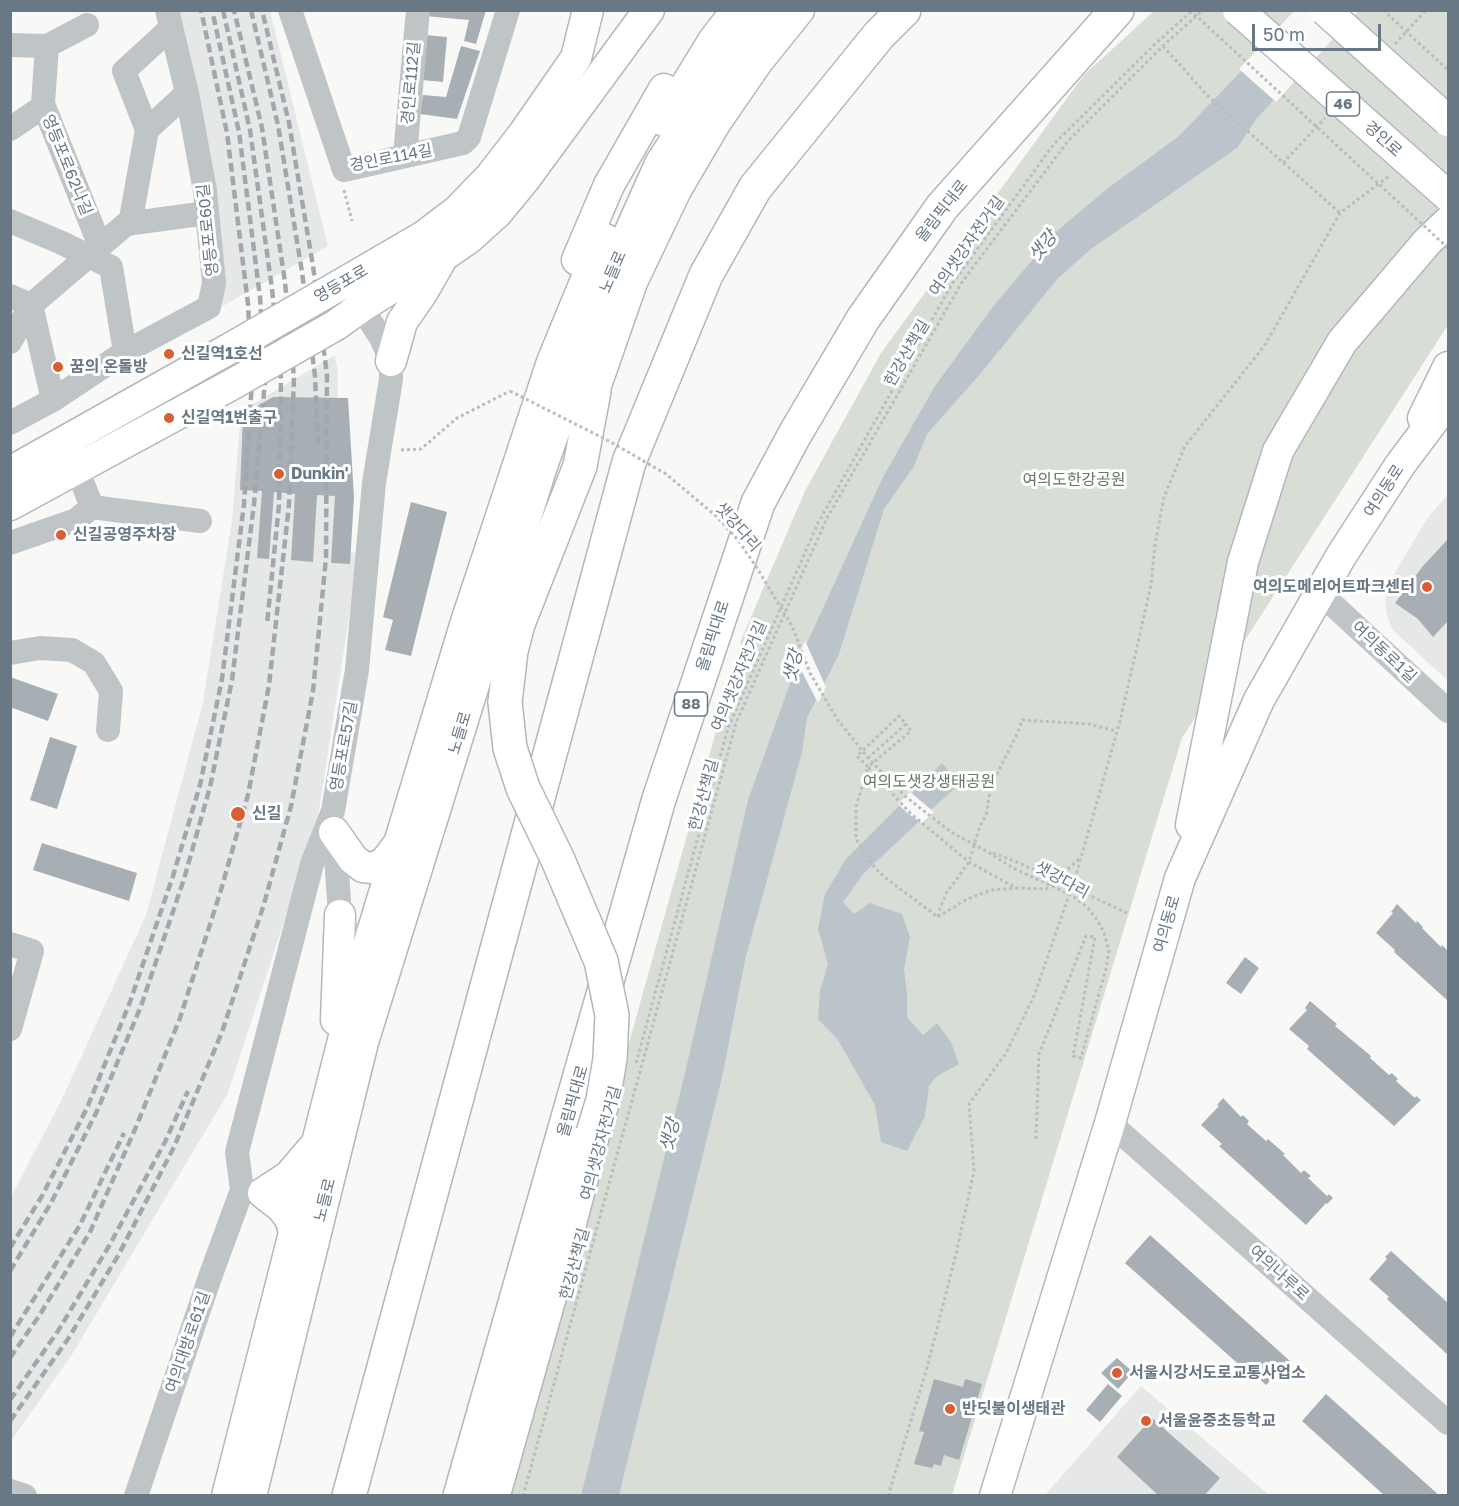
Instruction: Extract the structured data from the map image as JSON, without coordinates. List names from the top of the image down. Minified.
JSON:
{"streets":{"highway":["올림픽대로","88"],"main road":["46","경인로","노들로","영등포로","여의동로"],"street":["경인로112길","경인로114길","영등포로62나길","영등포로60길","여의동로1길","영등포로57길","여의나루로","여의대방로61길"],"path":["여의샛강자전거길","한강산책길","샛강다리"]},"crossings":[["경인로112길","경인로114길"],["여의동로","여의동로1길"],["여의동로","여의나루로"],["영등포로57길","여의대방로61길"]],"water":["샛강"],"parks":["여의도한강공원","여의도샛강생태공원"],"places":["신길역1호선","꿈의 온돌방","신길역1번출구","Dunkin'","신길공영주차장","여의도메리어트파크센터","신길","서울시강서도로교통사업소","반딧불이생태관","서울윤중초등학교"],"scale_bar":"50 m"}
